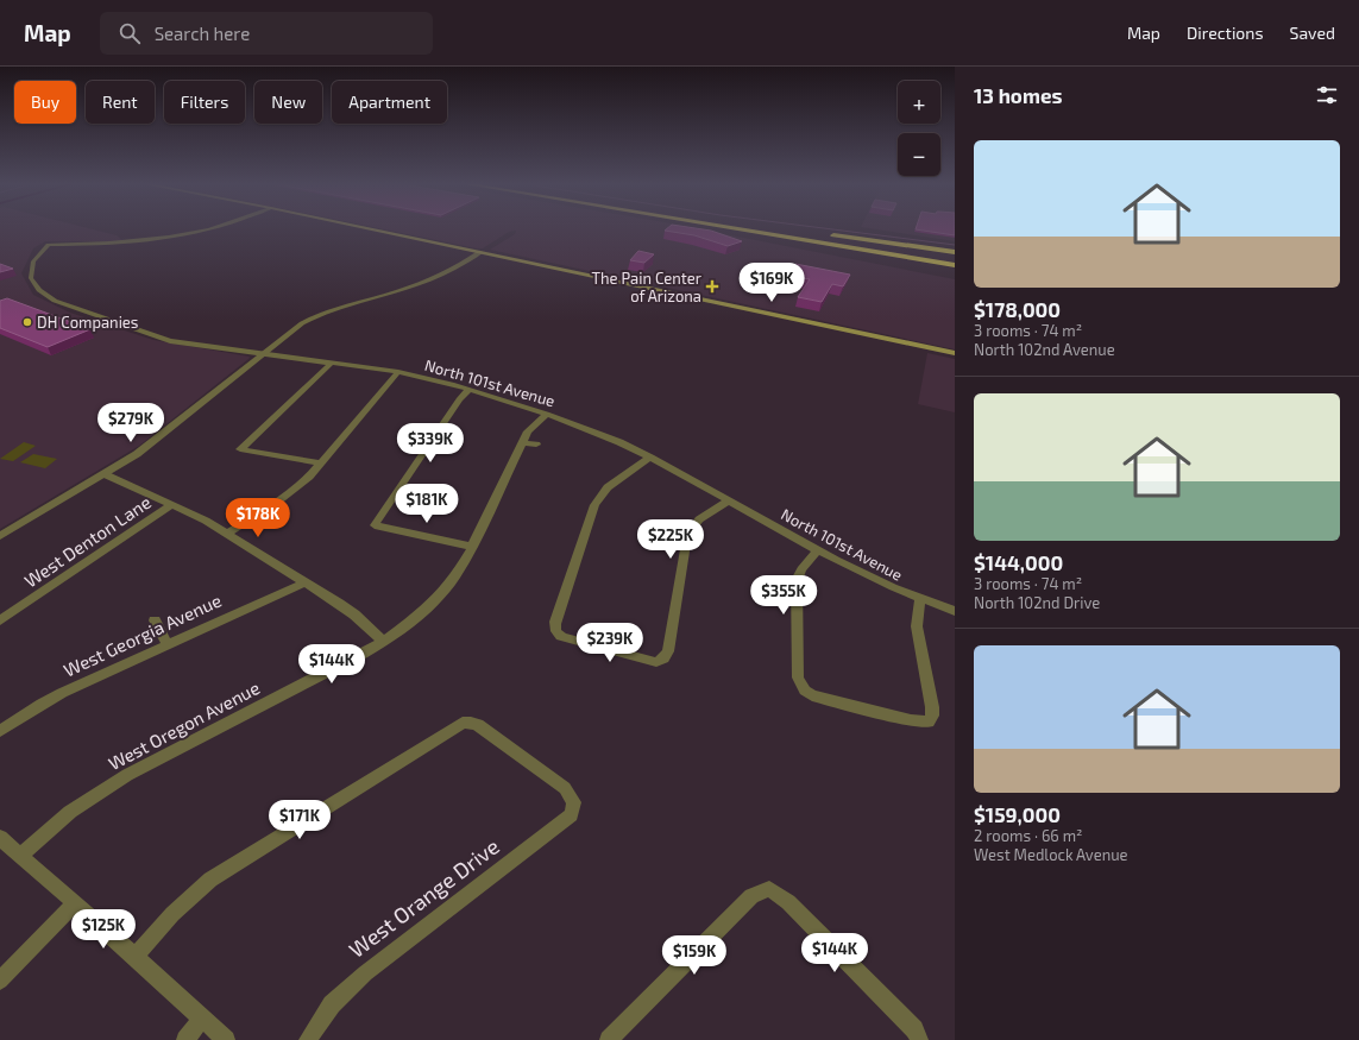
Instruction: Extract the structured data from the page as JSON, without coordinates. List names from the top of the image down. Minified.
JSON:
{"streets":{"street":["North 101st Avenue","West Denton Lane","West Georgia Avenue","West Oregon Avenue","West Orange Drive"]},"crossings":[["North 101st Avenue","West Oregon Avenue"]],"places":{"health":["The Pain Center of Arizona"],"other":["DH Companies"]},"page":{"header":"Map","search":"Search here","nav":["Map","Directions","Saved"],"heading":"13 homes","map_buttons":["+","−"],"chip":["Buy","Rent","Filters","New","Apartment"],"list":[{"name":"$178,000","note":"3 rooms · 74 m² · North 102nd Avenue"},{"name":"$144,000","note":"3 rooms · 74 m² · North 102nd Drive"},{"name":"$159,000","note":"2 rooms · 66 m² · West Medlock Avenue"}],"price":["$169K","$279K","$339K","$181K","$178K","$225K","$355K","$239K","$144K","$171K","$125K","$144K","$159K"]}}
